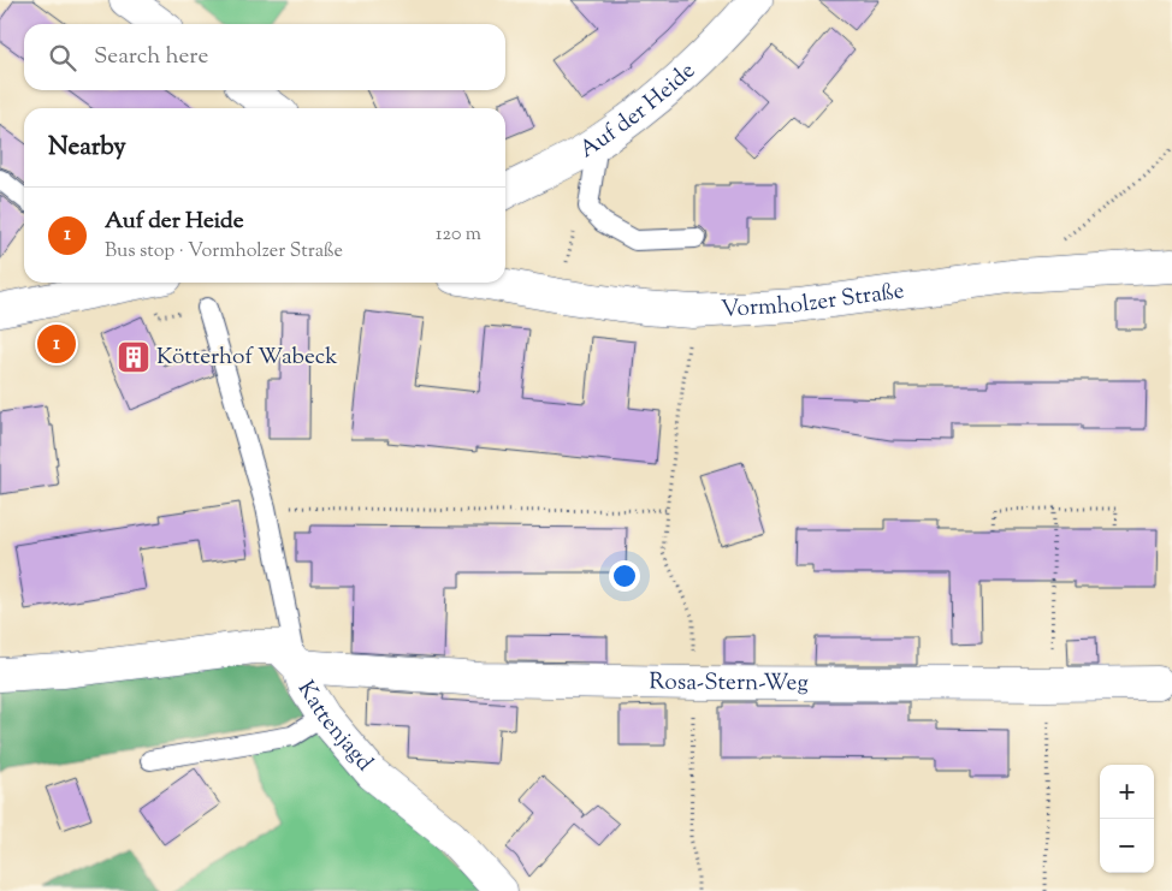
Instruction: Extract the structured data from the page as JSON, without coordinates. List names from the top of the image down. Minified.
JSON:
{"streets":{"street":["Auf der Heide","Vormholzer Straße","Rosa-Stern-Weg","Kattenjagd"]},"crossings":[["Rosa-Stern-Weg","Kattenjagd"]],"places":{"building":["Kötterhof Wabeck"]},"page":{"search":"Search here","heading":"Nearby","list":[{"mark":"1","name":"Auf der Heide","note":"Bus stop · Vormholzer Straße","value":"120 m"}],"pins":"1","map_buttons":["+","−"]}}
